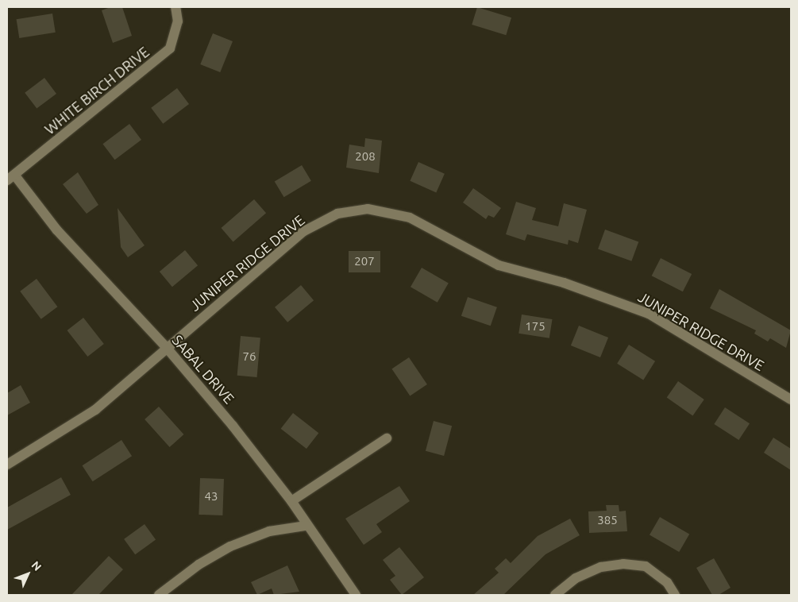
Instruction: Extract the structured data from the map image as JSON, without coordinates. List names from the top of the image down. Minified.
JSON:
{"streets":{"street":["WHITE BIRCH DRIVE","JUNIPER RIDGE DRIVE","SABAL DRIVE"]},"crossings":[["WHITE BIRCH DRIVE","SABAL DRIVE"],["JUNIPER RIDGE DRIVE","SABAL DRIVE"]],"house_numbers":["208","207","175","76","43","385"],"north":"top right"}
